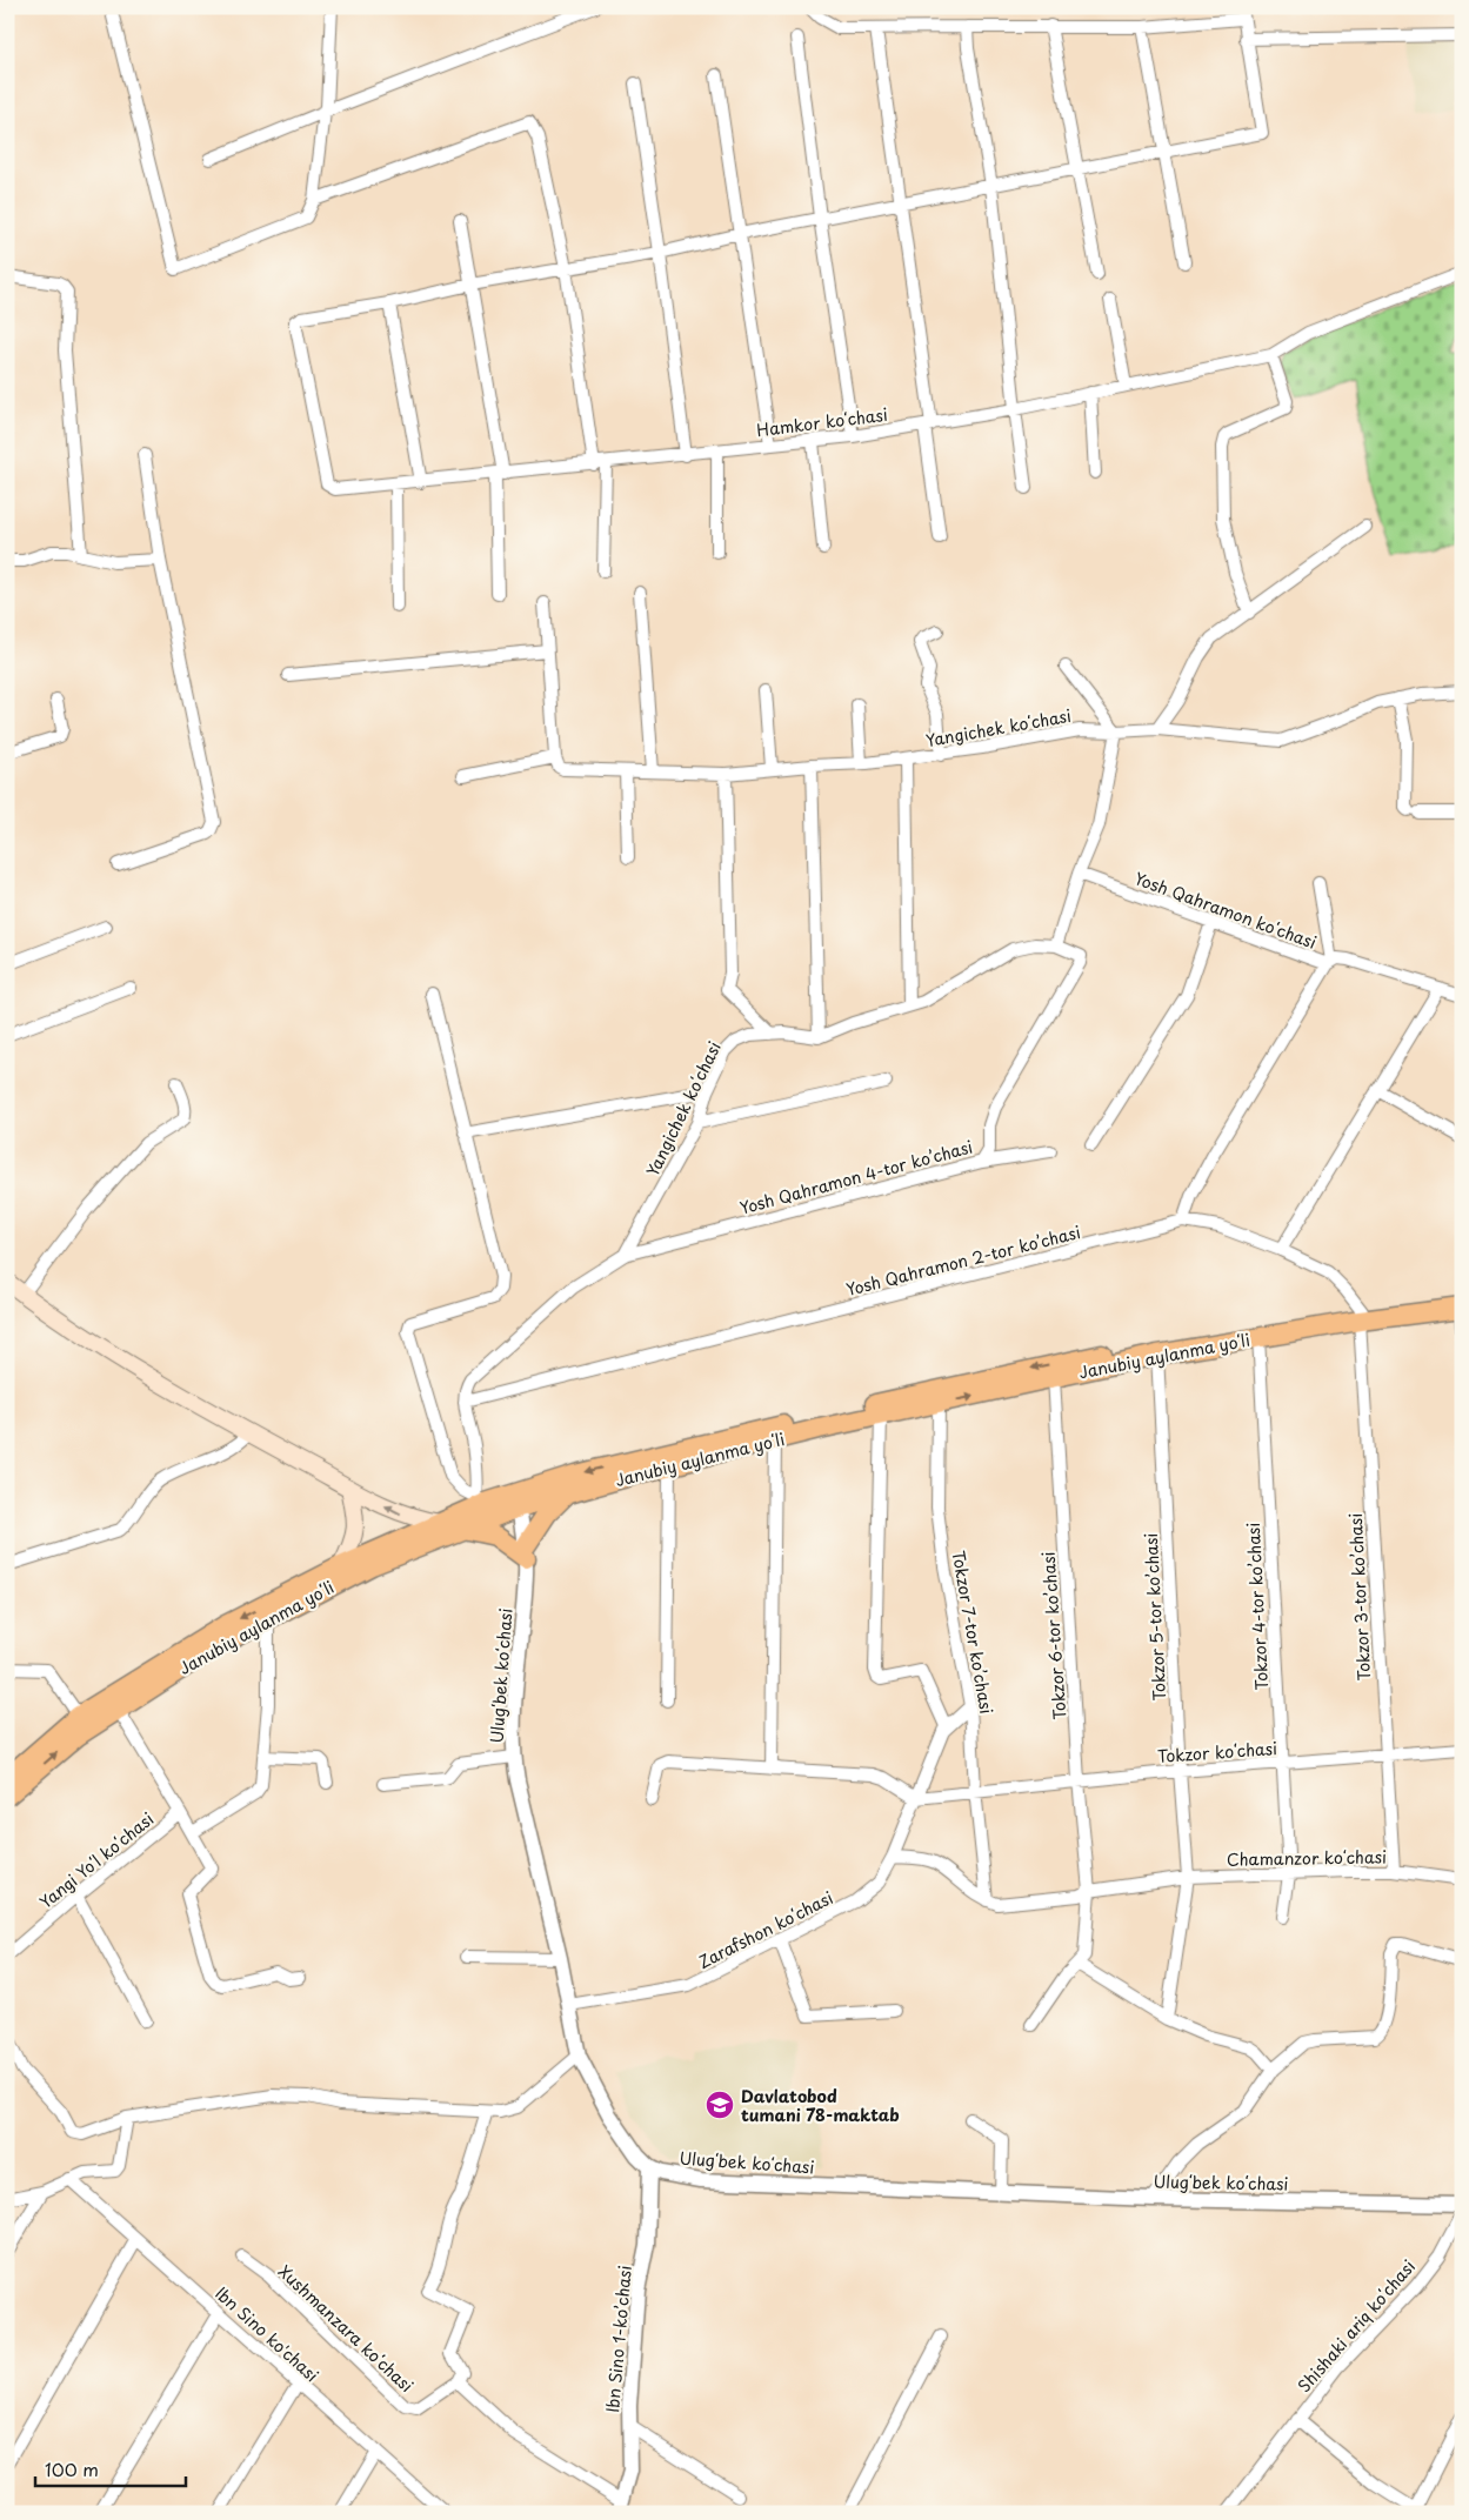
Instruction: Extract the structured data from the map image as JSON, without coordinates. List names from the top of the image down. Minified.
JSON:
{"streets":{"highway":["Janubiy aylanma yoʻli"],"street":["Hamkor koʻchasi","Yangichek koʻchasi","Yosh Qahramon koʻchasi","Yosh Qahramon 4-tor koʼchasi","Yosh Qahramon 2-tor koʼchasi","Tokzor 3-tor koʼchasi","Tokzor 4-tor koʼchasi","Tokzor 5-tor koʼchasi","Tokzor 7-tor koʼchasi","Tokzor 6-tor koʼchasi","Ulugʻbek koʻchasi","Tokzor koʻchasi","Chamanzor koʻchasi","Yangi Yoʻl koʻchasi","Zarafshon koʻchasi","Shishaki ariq koʻchasi","Xushmanzara koʻchasi","Ibn Sino ko'chasi","Ibn Sino 1-koʼchasi"]},"crossings":[["Yangichek koʻchasi","Yosh Qahramon 4-tor koʼchasi"],["Janubiy aylanma yoʻli","Tokzor 3-tor koʼchasi"],["Janubiy aylanma yoʻli","Tokzor 4-tor koʼchasi"],["Janubiy aylanma yoʻli","Tokzor 5-tor koʼchasi"],["Janubiy aylanma yoʻli","Tokzor 7-tor koʼchasi"],["Janubiy aylanma yoʻli","Tokzor 6-tor koʼchasi"],["Janubiy aylanma yoʻli","Ulugʻbek koʻchasi"],["Tokzor 3-tor koʼchasi","Tokzor koʻchasi"],["Tokzor 3-tor koʼchasi","Chamanzor koʻchasi"],["Tokzor 4-tor koʼchasi","Tokzor koʻchasi"],["Tokzor 4-tor koʼchasi","Chamanzor koʻchasi"],["Tokzor 5-tor koʼchasi","Tokzor koʻchasi"],["Tokzor 5-tor koʼchasi","Chamanzor koʻchasi"],["Tokzor 7-tor koʼchasi","Tokzor koʻchasi"],["Tokzor 7-tor koʼchasi","Chamanzor koʻchasi"],["Tokzor 6-tor koʼchasi","Tokzor koʻchasi"],["Tokzor 6-tor koʼchasi","Chamanzor koʻchasi"],["Ulugʻbek koʻchasi","Zarafshon koʻchasi"],["Ulugʻbek koʻchasi","Ibn Sino 1-koʼchasi"],["Chamanzor koʻchasi","Zarafshon koʻchasi"]],"places":{"school or university":["Davlatobod tumani 78-maktab"]},"scale_bar":"100 m"}
